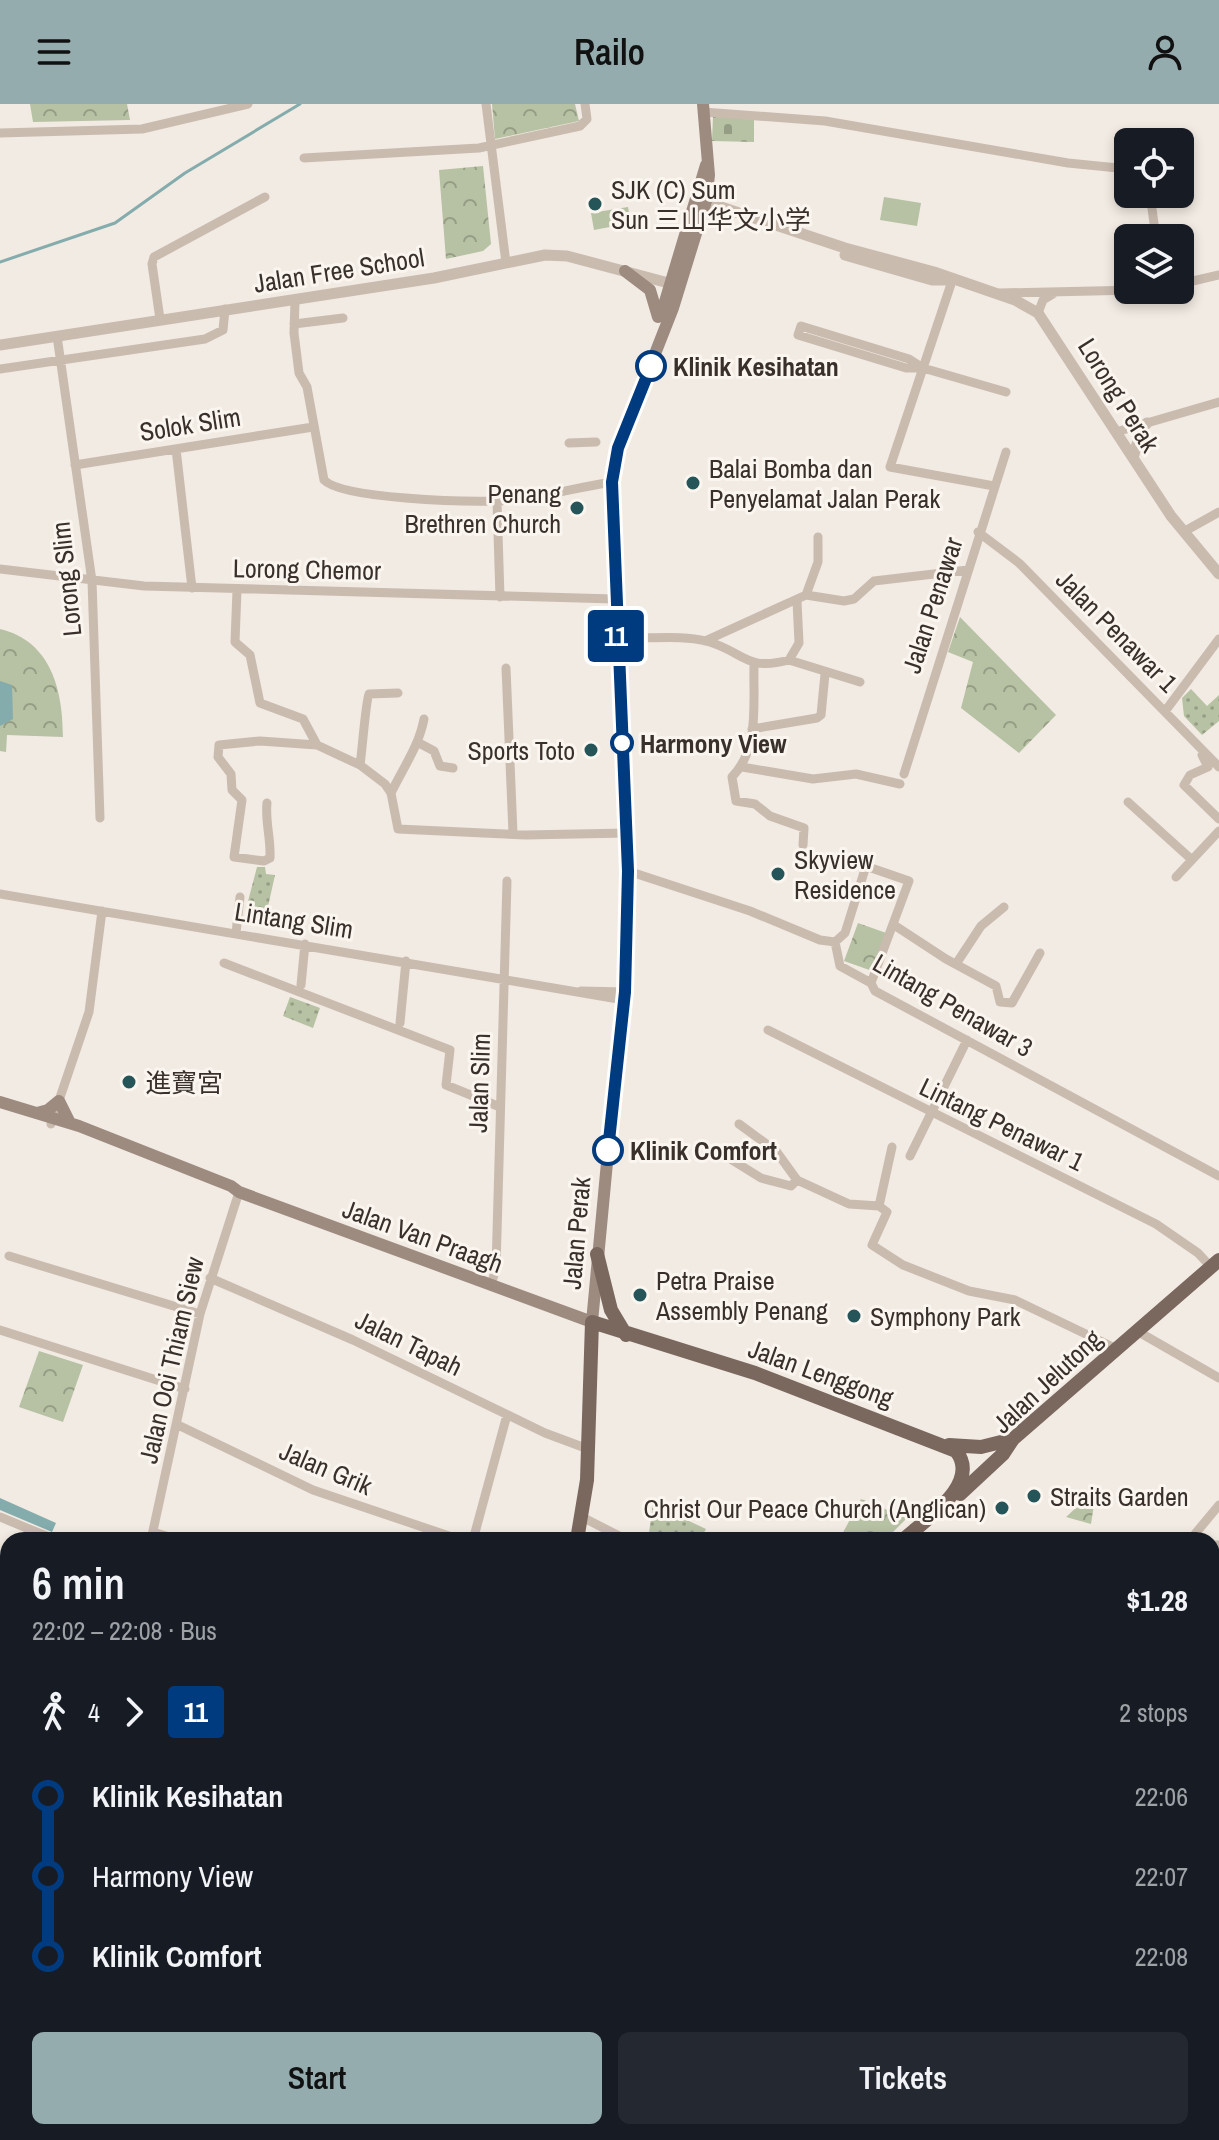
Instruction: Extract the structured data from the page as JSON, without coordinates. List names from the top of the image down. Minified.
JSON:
{"streets":{"main road":["Jalan Perak","Jalan Van Praagh","Jalan Lenggong","Jalan Jelutong"],"street":["Jalan Free School","Lorong Perak","Solok Slim","Lorong Chemor","Lorong Slim","Jalan Penawar","Jalan Penawar 1","Lintang Slim","Lintang Penawar 3","Jalan Slim","Lintang Penawar 1","Jalan Tapah","Jalan Ooi Thiam Siew","Jalan Grik"]},"crossings":[["Jalan Free School","Lorong Slim"],["Jalan Free School","Jalan Perak"],["Solok Slim","Lorong Slim"],["Lorong Chemor","Lorong Slim"],["Lorong Chemor","Jalan Perak"],["Jalan Penawar","Jalan Penawar 1"],["Lintang Slim","Jalan Slim"],["Lintang Slim","Jalan Perak"],["Jalan Slim","Jalan Van Praagh"],["Lintang Penawar 1","Jalan Jelutong"],["Jalan Perak","Jalan Van Praagh"],["Jalan Perak","Jalan Tapah"],["Jalan Perak","Jalan Lenggong"],["Jalan Van Praagh","Jalan Ooi Thiam Siew"],["Jalan Van Praagh","Jalan Lenggong"],["Jalan Tapah","Jalan Ooi Thiam Siew"],["Jalan Ooi Thiam Siew","Jalan Grik"],["Jalan Lenggong","Jalan Jelutong"]],"places":["SJK (C) Sum Sun 三山华文小学","Klinik Kesihatan","Balai Bomba dan Penyelamat Jalan Perak","Penang Brethren Church","Harmony View","Sports Toto","Skyview Residence","進寶宮","Klinik Comfort","Petra Praise Assembly Penang","Symphony Park","Straits Garden","Christ Our Peace Church (Anglican)"],"lines":["bus line 11"],"page":{"header":"Railo","on_map":"11","heading":["6 min","22:02 – 22:08 · Bus","$1.28"],"legs":["4","11","2 stops"],"list":[{"name":"Klinik Kesihatan","value":"22:06"},{"name":"Harmony View","value":"22:07"},{"name":"Klinik Comfort","value":"22:08"}],"buttons":["Start","Tickets"]}}
